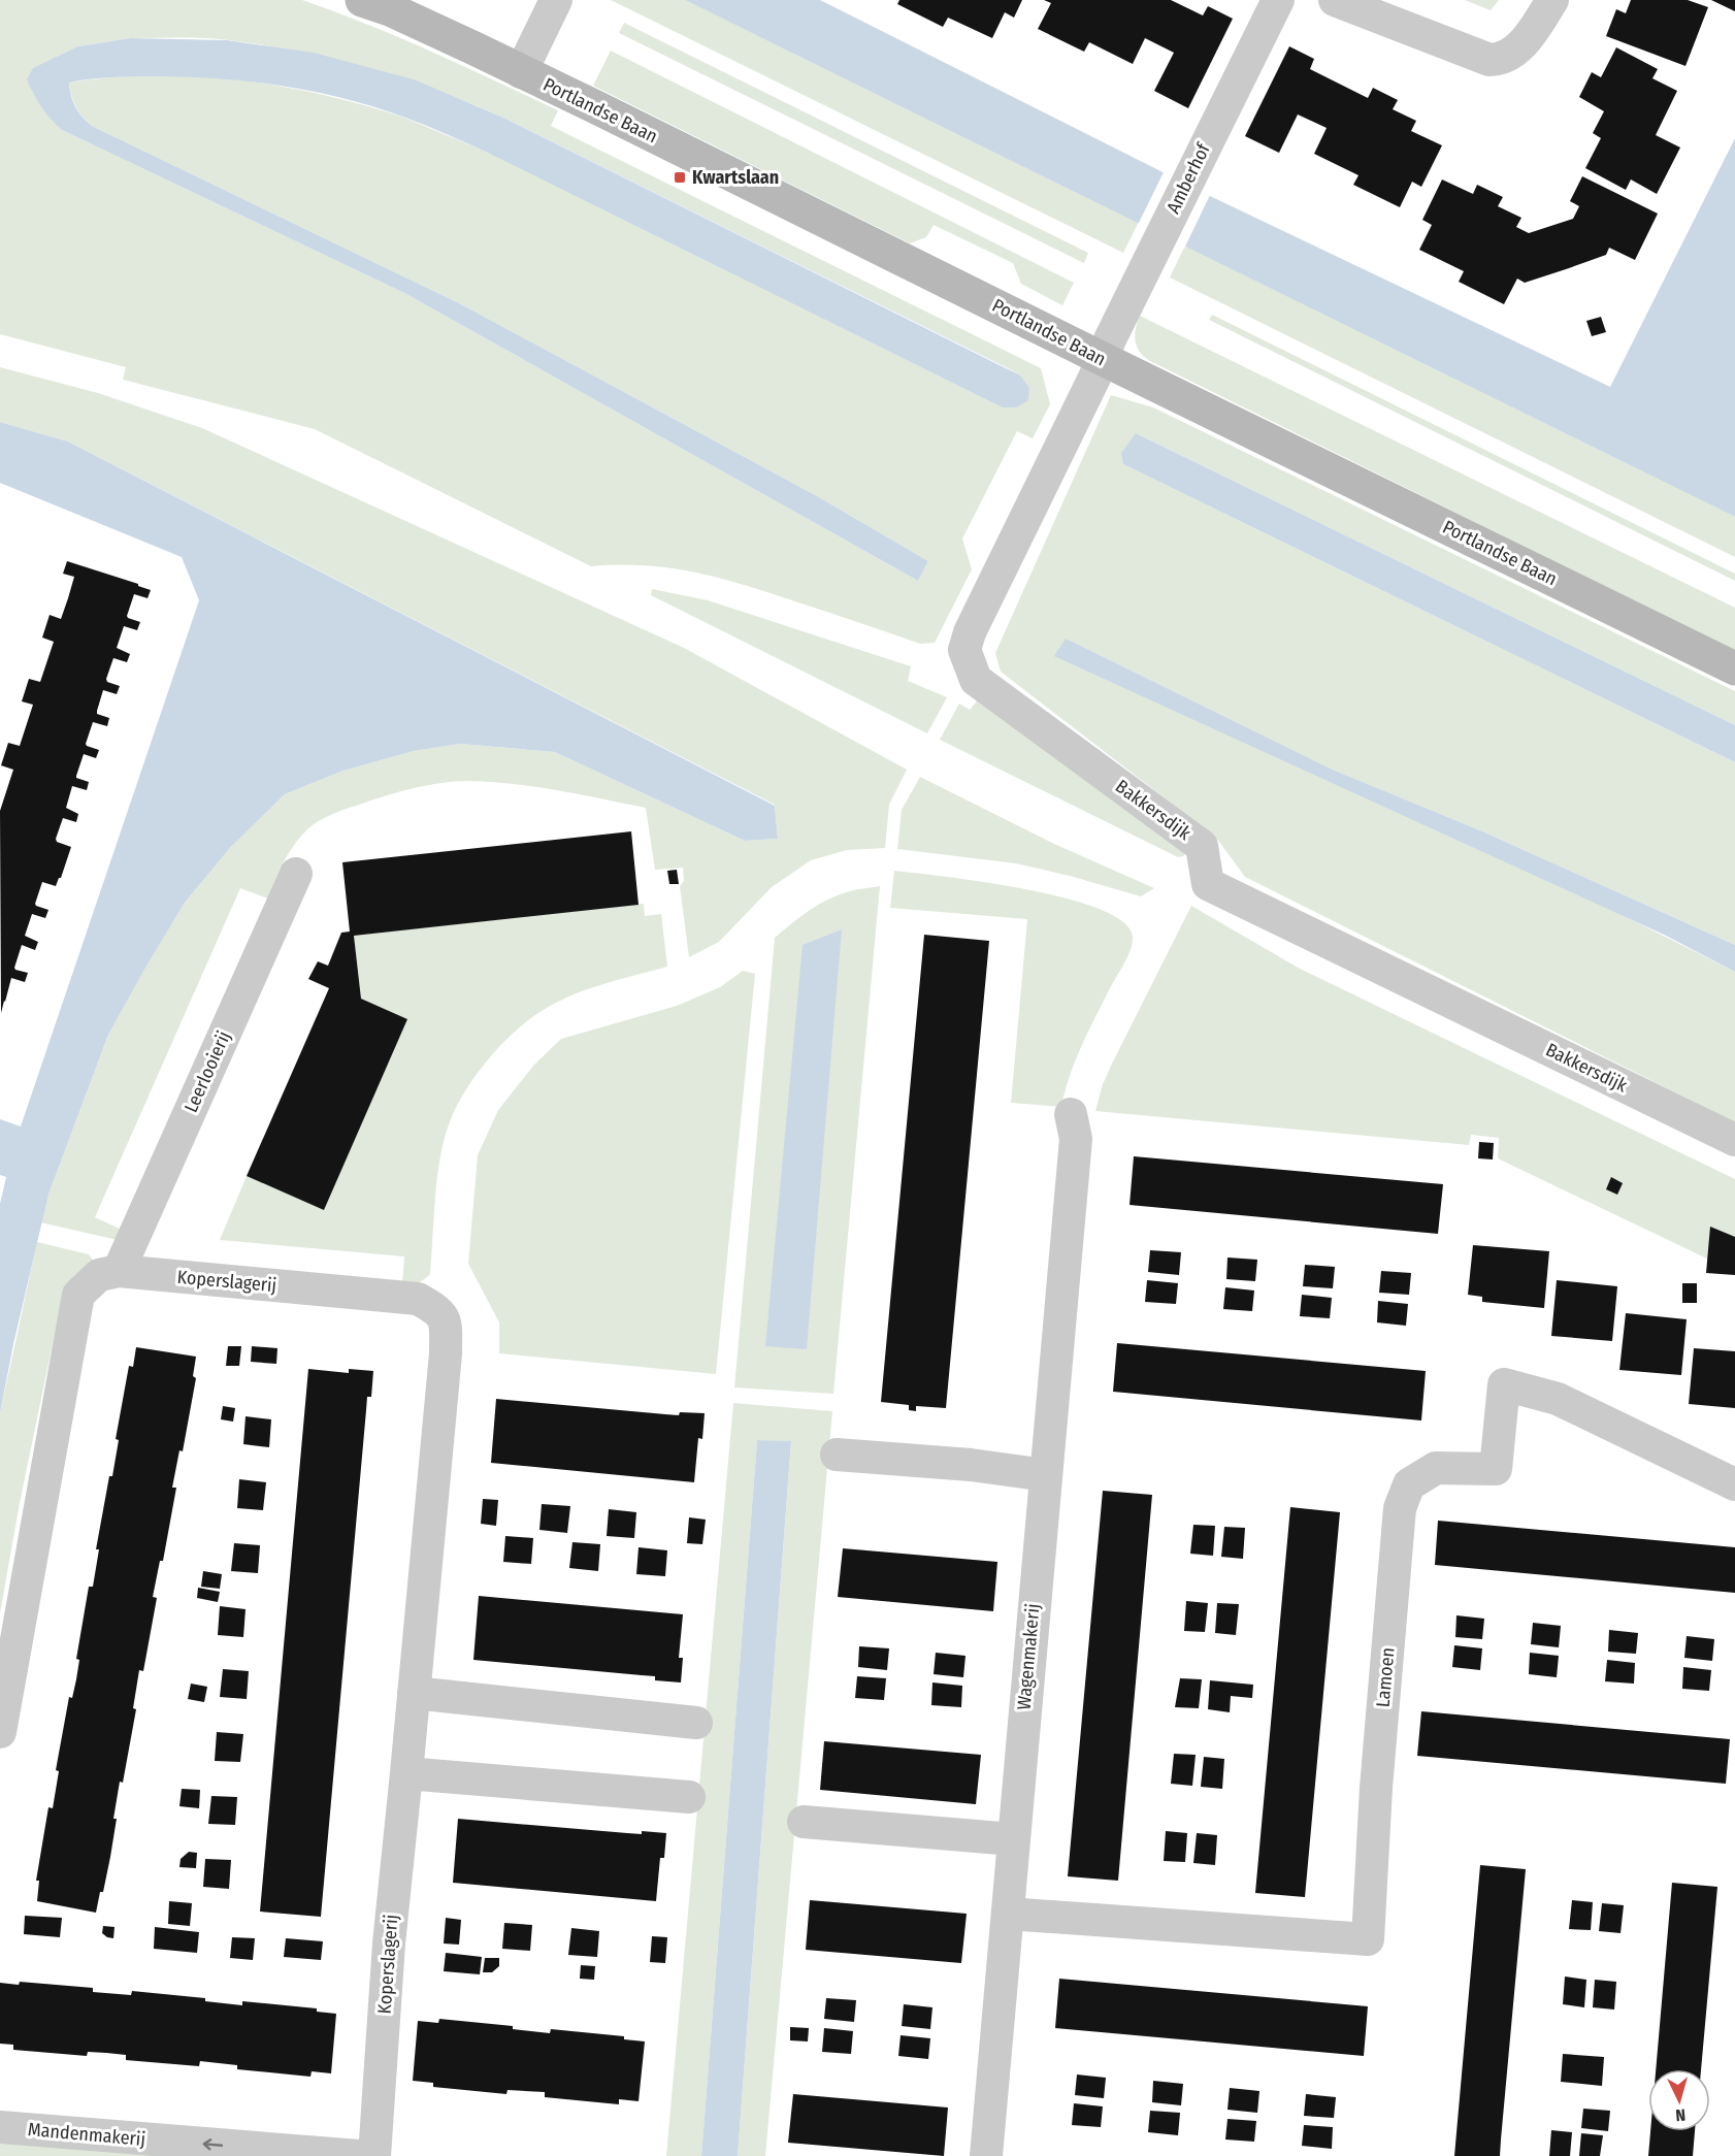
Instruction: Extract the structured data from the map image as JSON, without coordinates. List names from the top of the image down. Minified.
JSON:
{"streets":{"street":["Portlandse Baan","Amberhof","Bakkersdijk","Leerlooierij","Koperslagerij","Wagenmakerij","Lamoen","Mandenmakerij"]},"crossings":[["Portlandse Baan","Amberhof"],["Portlandse Baan","Bakkersdijk"],["Amberhof","Bakkersdijk"],["Leerlooierij","Koperslagerij"],["Wagenmakerij","Lamoen"]],"one_way":["Mandenmakerij"],"places":{"transit":["Kwartslaan"]},"north":"bottom"}
